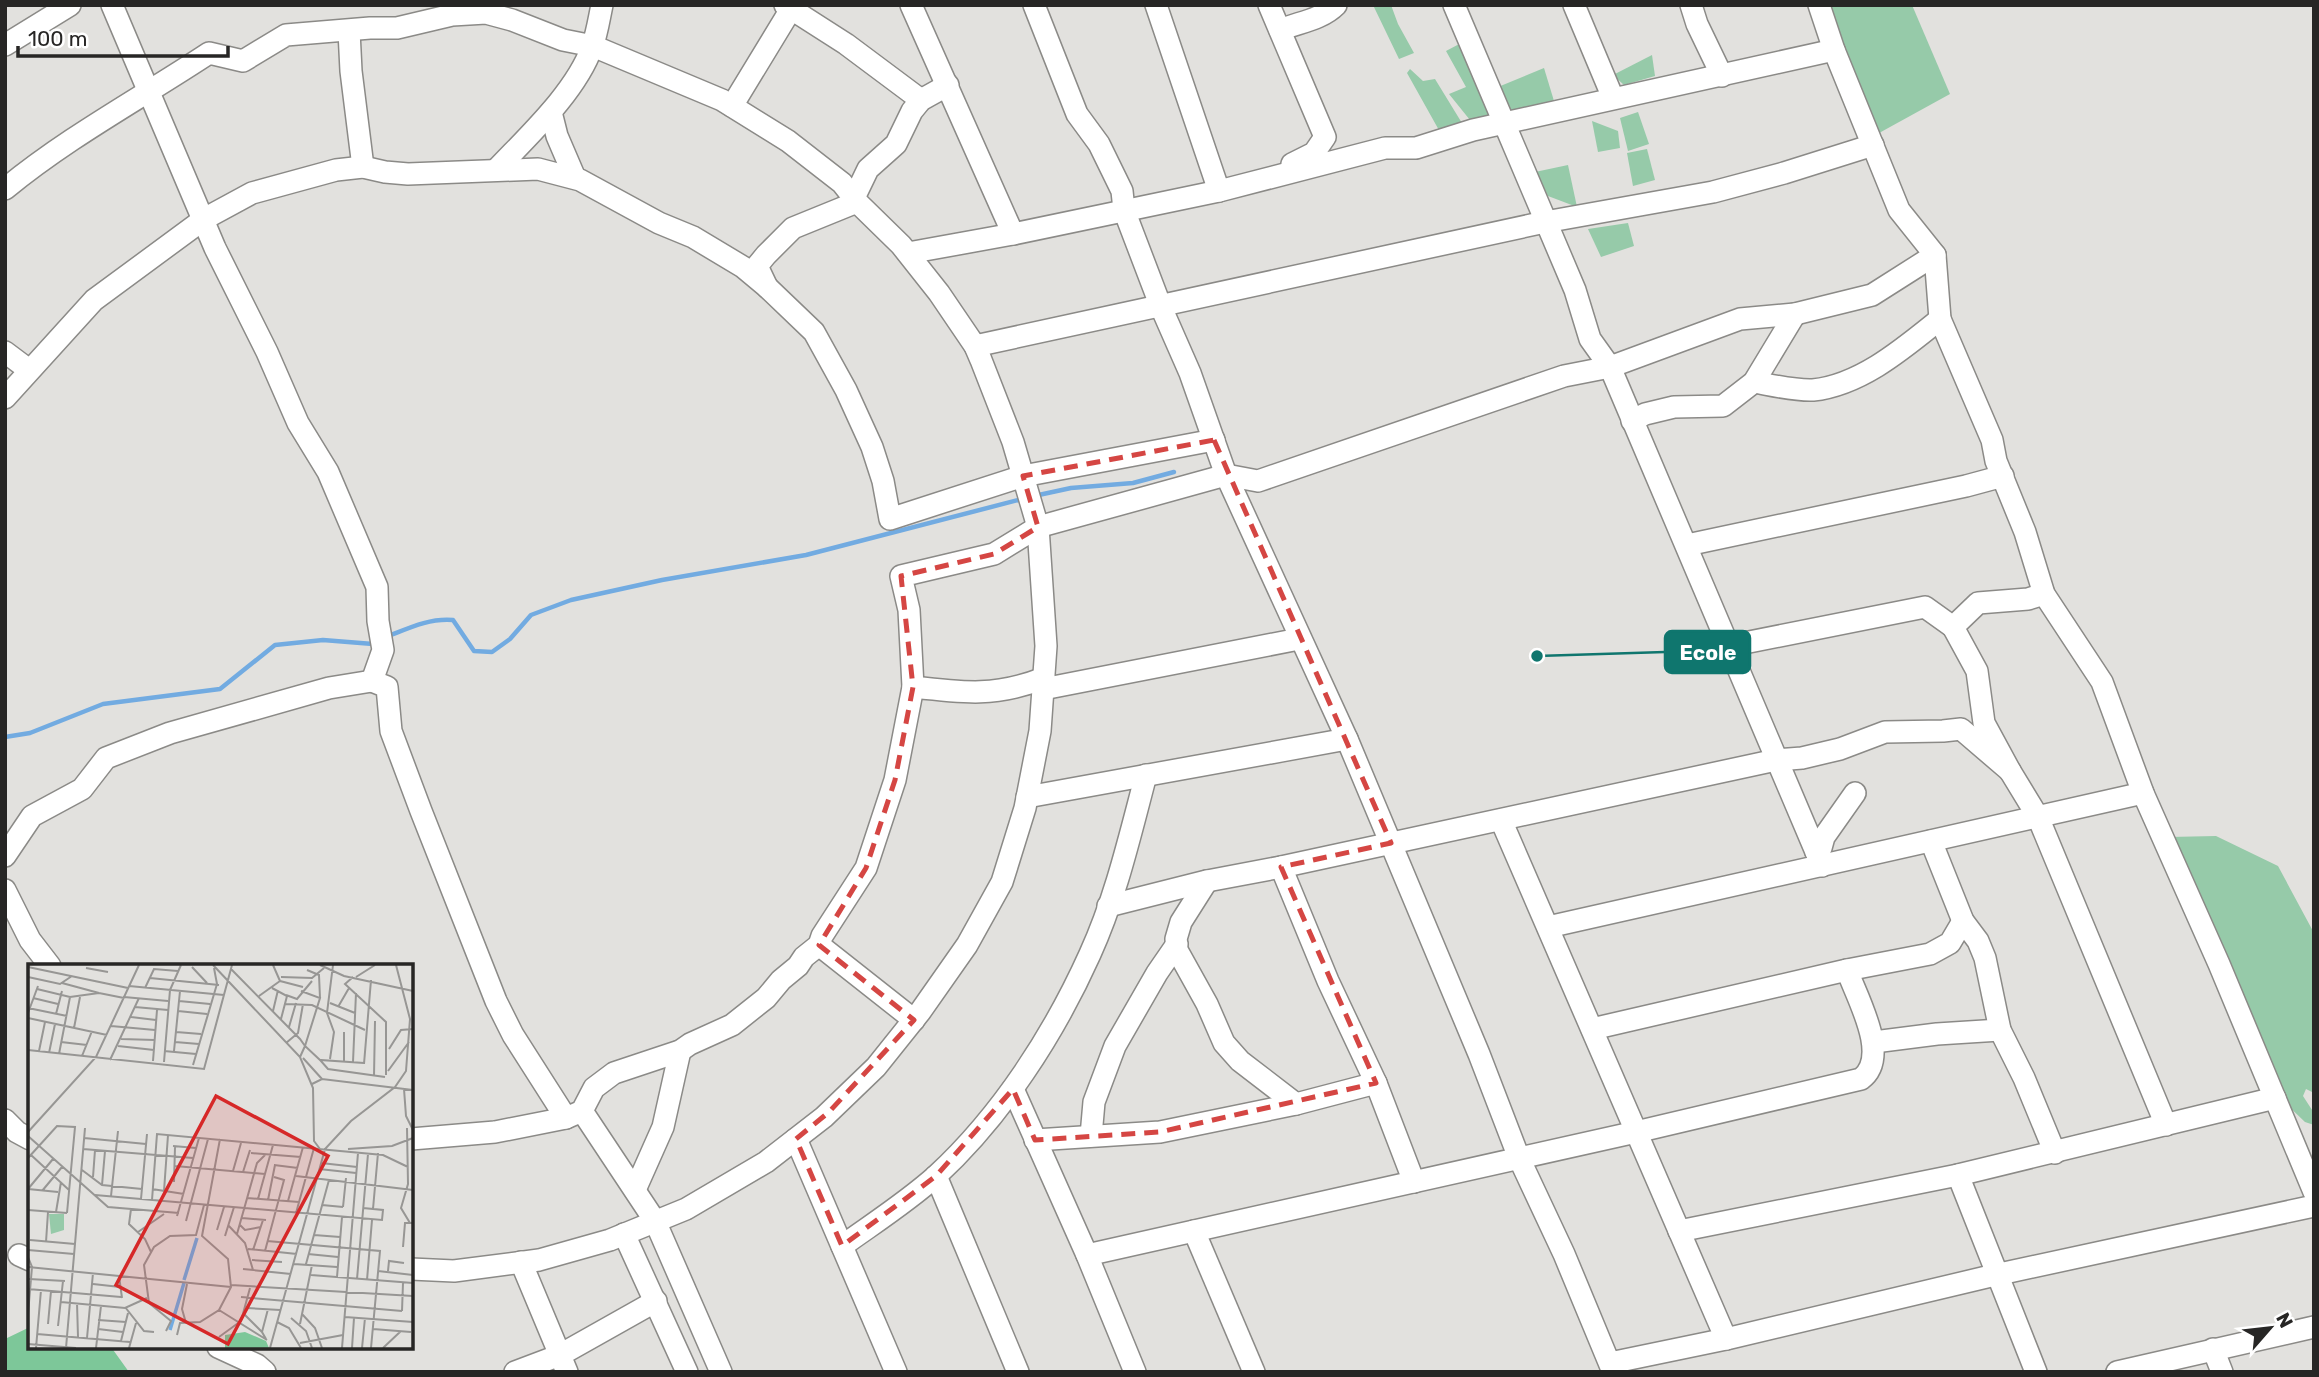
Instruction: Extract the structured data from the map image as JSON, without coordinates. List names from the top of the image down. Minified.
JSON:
{"places":["Ecole"],"scale_bar":"100 m","north":"top right"}
